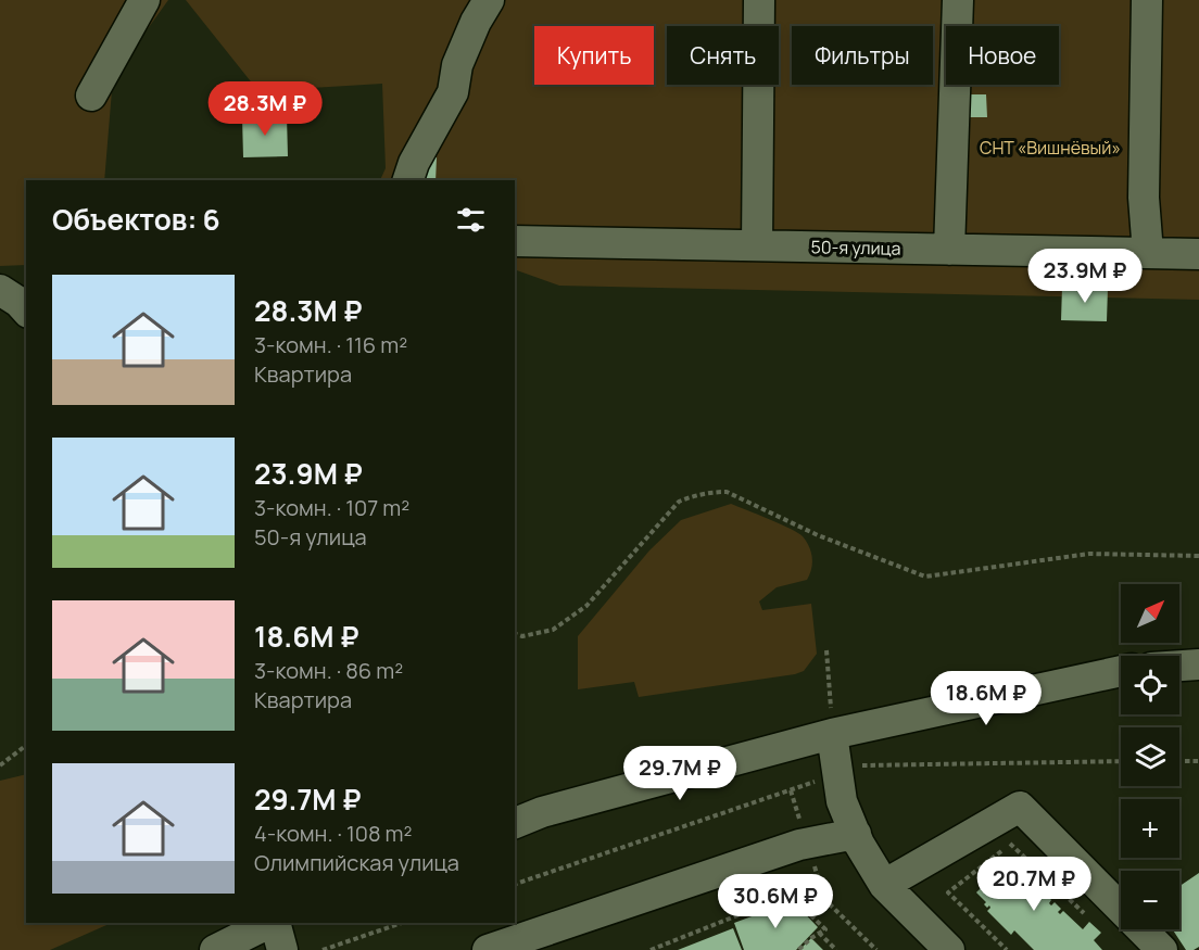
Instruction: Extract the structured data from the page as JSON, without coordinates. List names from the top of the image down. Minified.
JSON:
{"streets":{"street":["50-я улица"]},"parks":["СНТ «Вишнёвый»"],"north":"top right","page":{"chip":["Купить","Снять","Фильтры","Новое"],"price":["28.3M ₽","23.9M ₽","18.6M ₽","29.7M ₽","20.7M ₽","30.6M ₽"],"heading":"Объектов: 6","list":[{"name":"28.3M ₽","note":"3-комн. · 116 m² · Квартира"},{"name":"23.9M ₽","note":"3-комн. · 107 m² · 50-я улица"},{"name":"18.6M ₽","note":"3-комн. · 86 m² · Квартира"},{"name":"29.7M ₽","note":"4-комн. · 108 m² · Олимпийская улица"}],"map_buttons":["+","−"]}}
